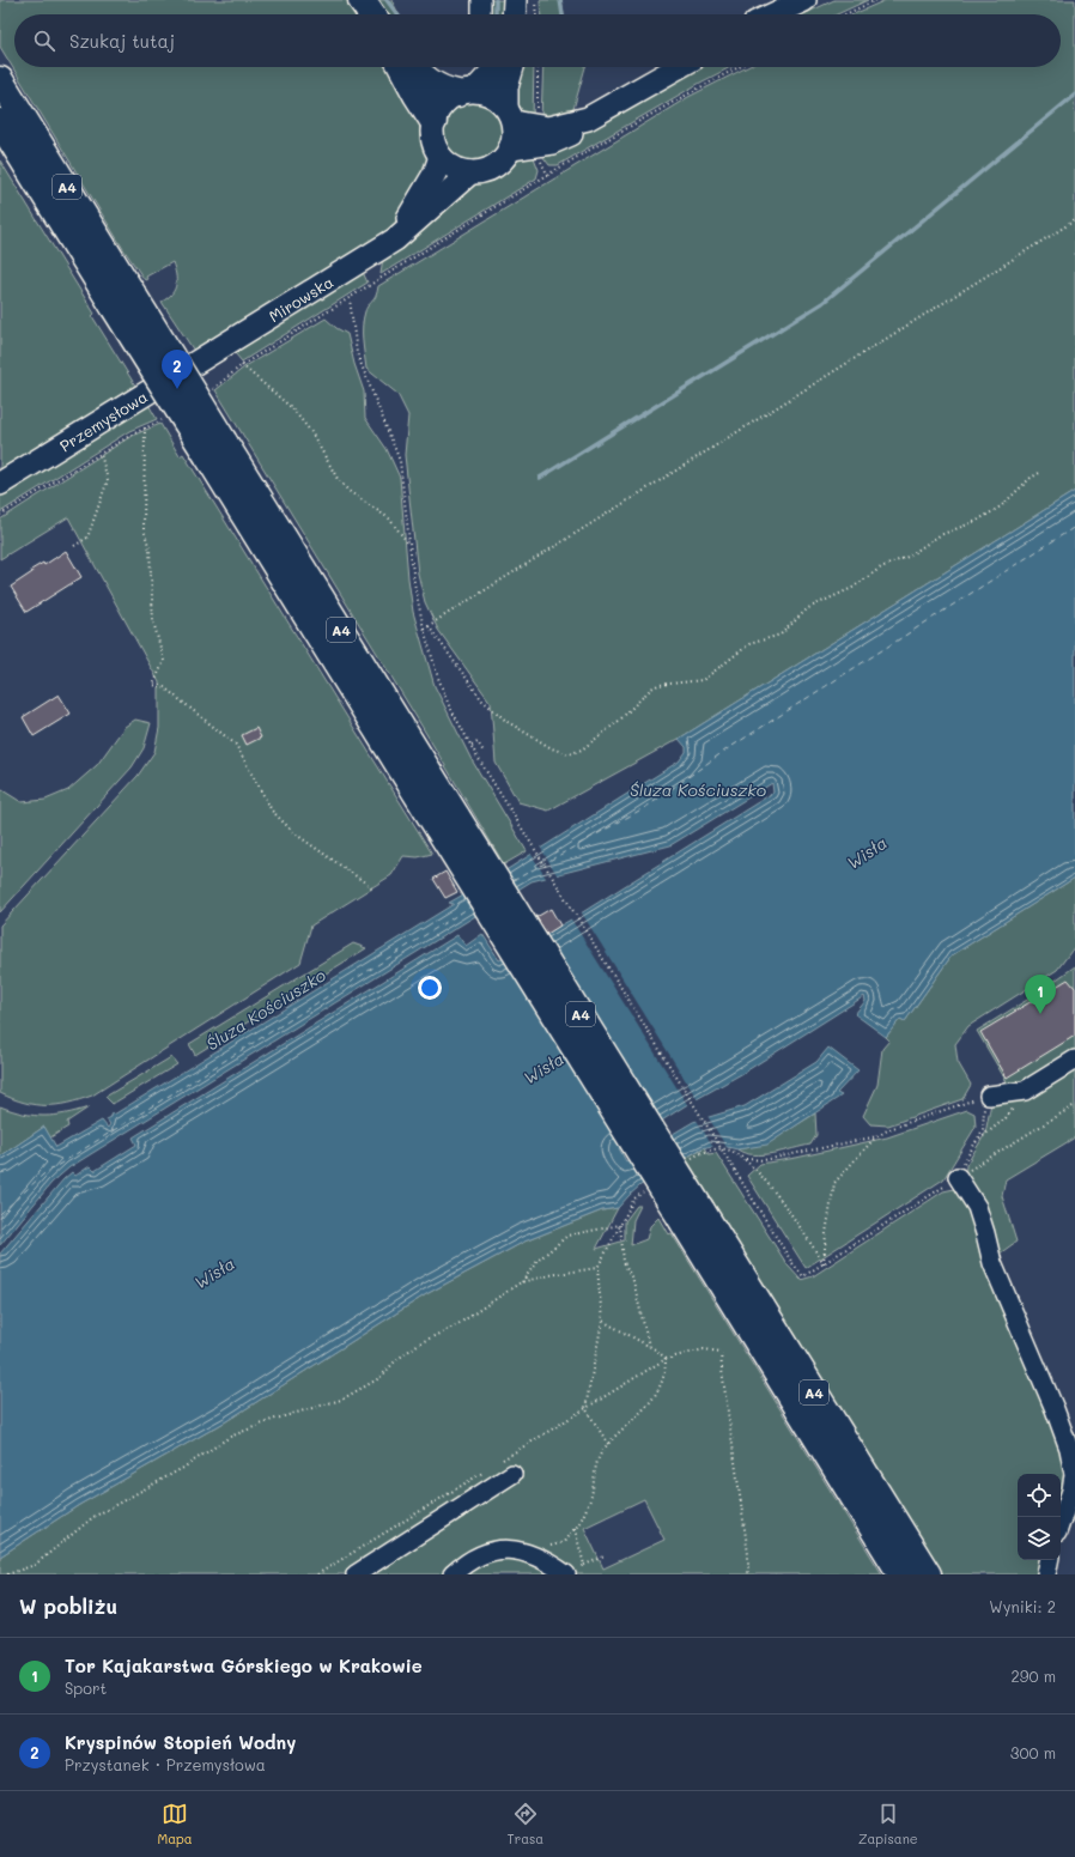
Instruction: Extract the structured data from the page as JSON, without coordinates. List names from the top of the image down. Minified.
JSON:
{"streets":{"highway":["A4"],"main road":["Mirowska","Przemysłowa"]},"crossings":[["Mirowska","Przemysłowa"]],"water":["Śluza Kościuszko","Wisła"],"page":{"search":"Szukaj tutaj","pins":["2","1"],"heading":["W pobliżu","Wyniki: 2"],"list":[{"mark":"1","name":"Tor Kajakarstwa Górskiego w Krakowie","note":"Sport","value":"290 m"},{"mark":"2","name":"Kryspinów Stopień Wodny","note":"Przystanek · Przemysłowa","value":"300 m"}],"nav":["Mapa","Trasa","Zapisane"]}}
